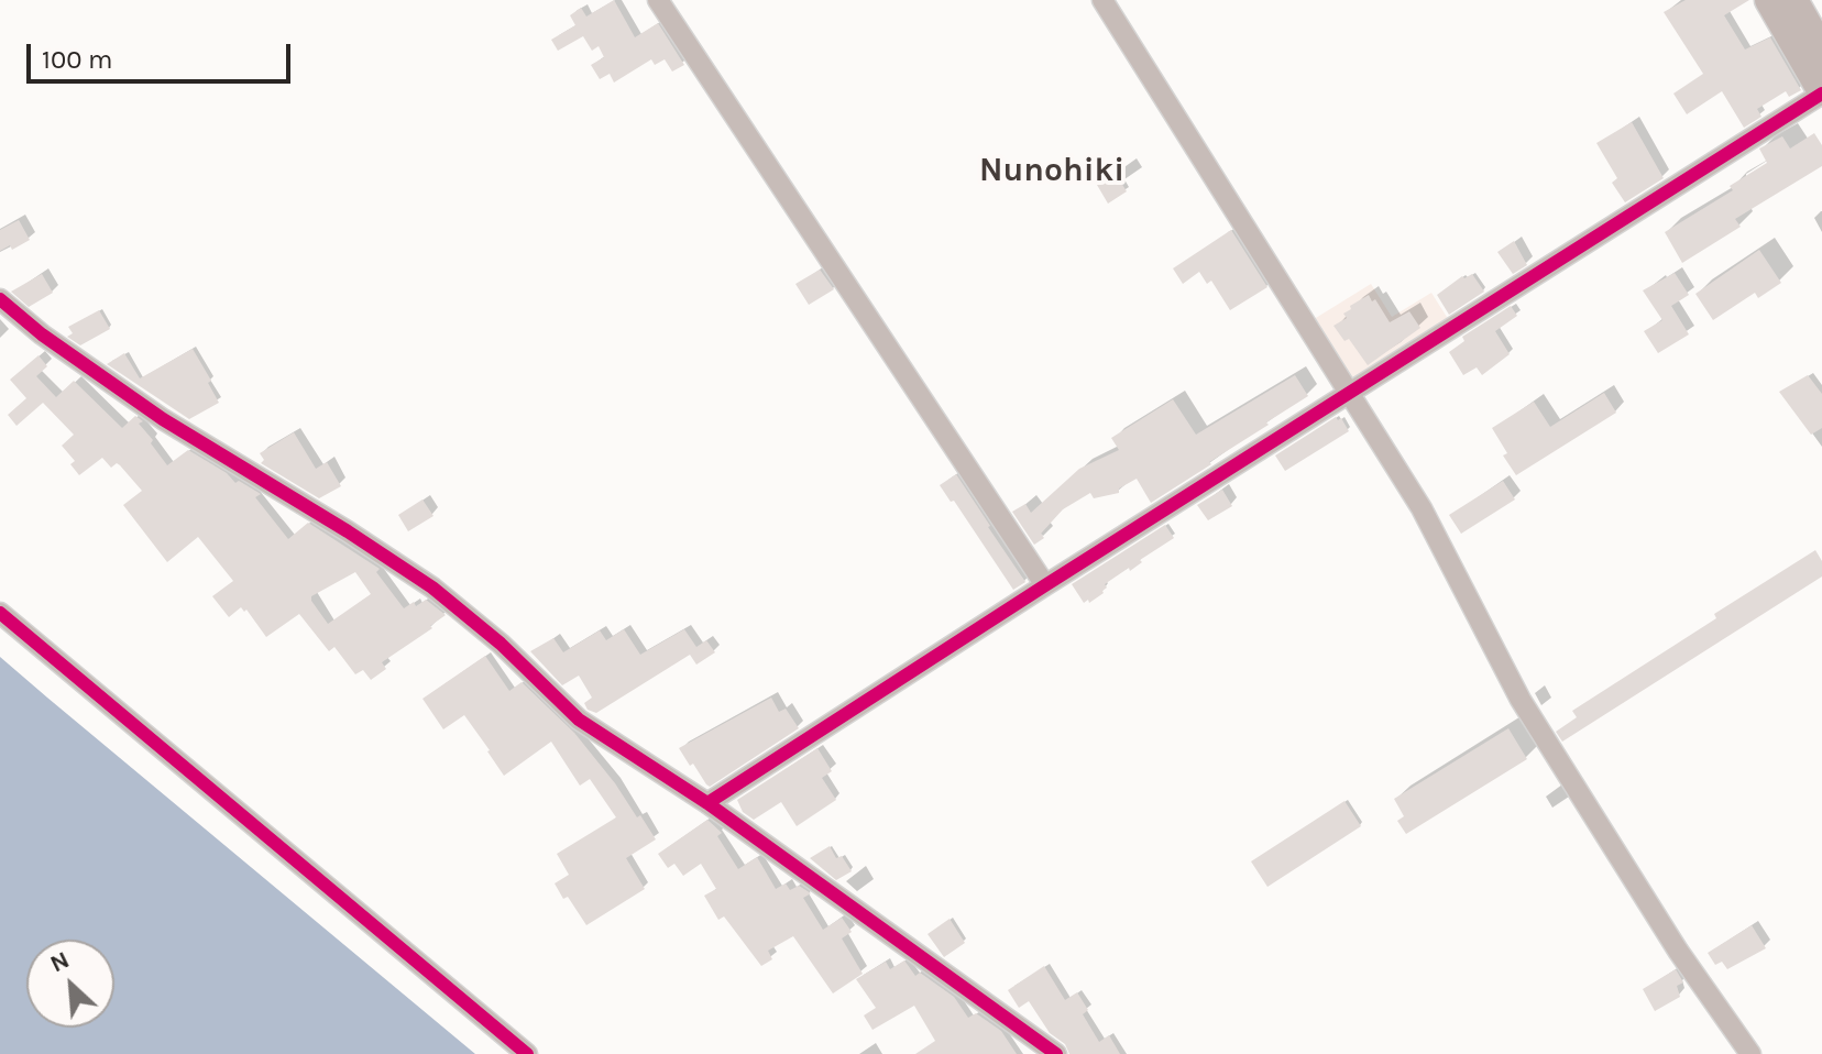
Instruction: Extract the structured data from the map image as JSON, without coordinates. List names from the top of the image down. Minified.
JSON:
{"districts":["Nunohiki"],"scale_bar":"100 m","north":"top left"}
